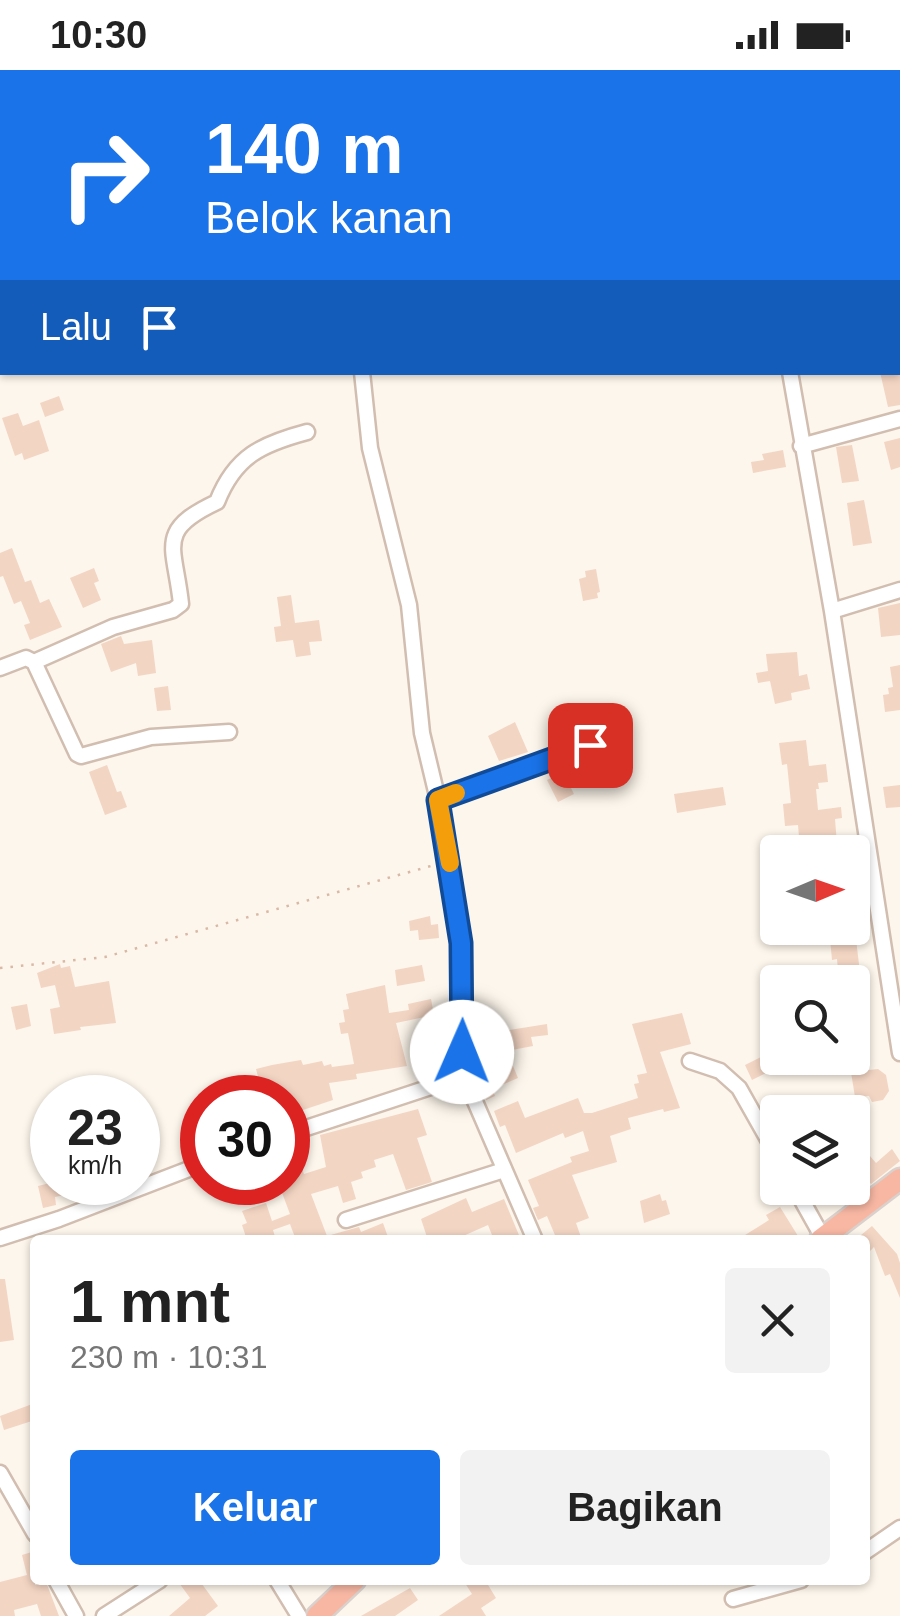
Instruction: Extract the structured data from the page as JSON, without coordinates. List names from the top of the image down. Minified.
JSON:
{"north":"right","page":{"status":"10:30","turn":["140 m","Belok kanan"],"then":"Lalu","speed":"23 km/h","limit":"30","heading":["1 mnt","230 m · 10:31"],"buttons":["Keluar","Bagikan"]}}
